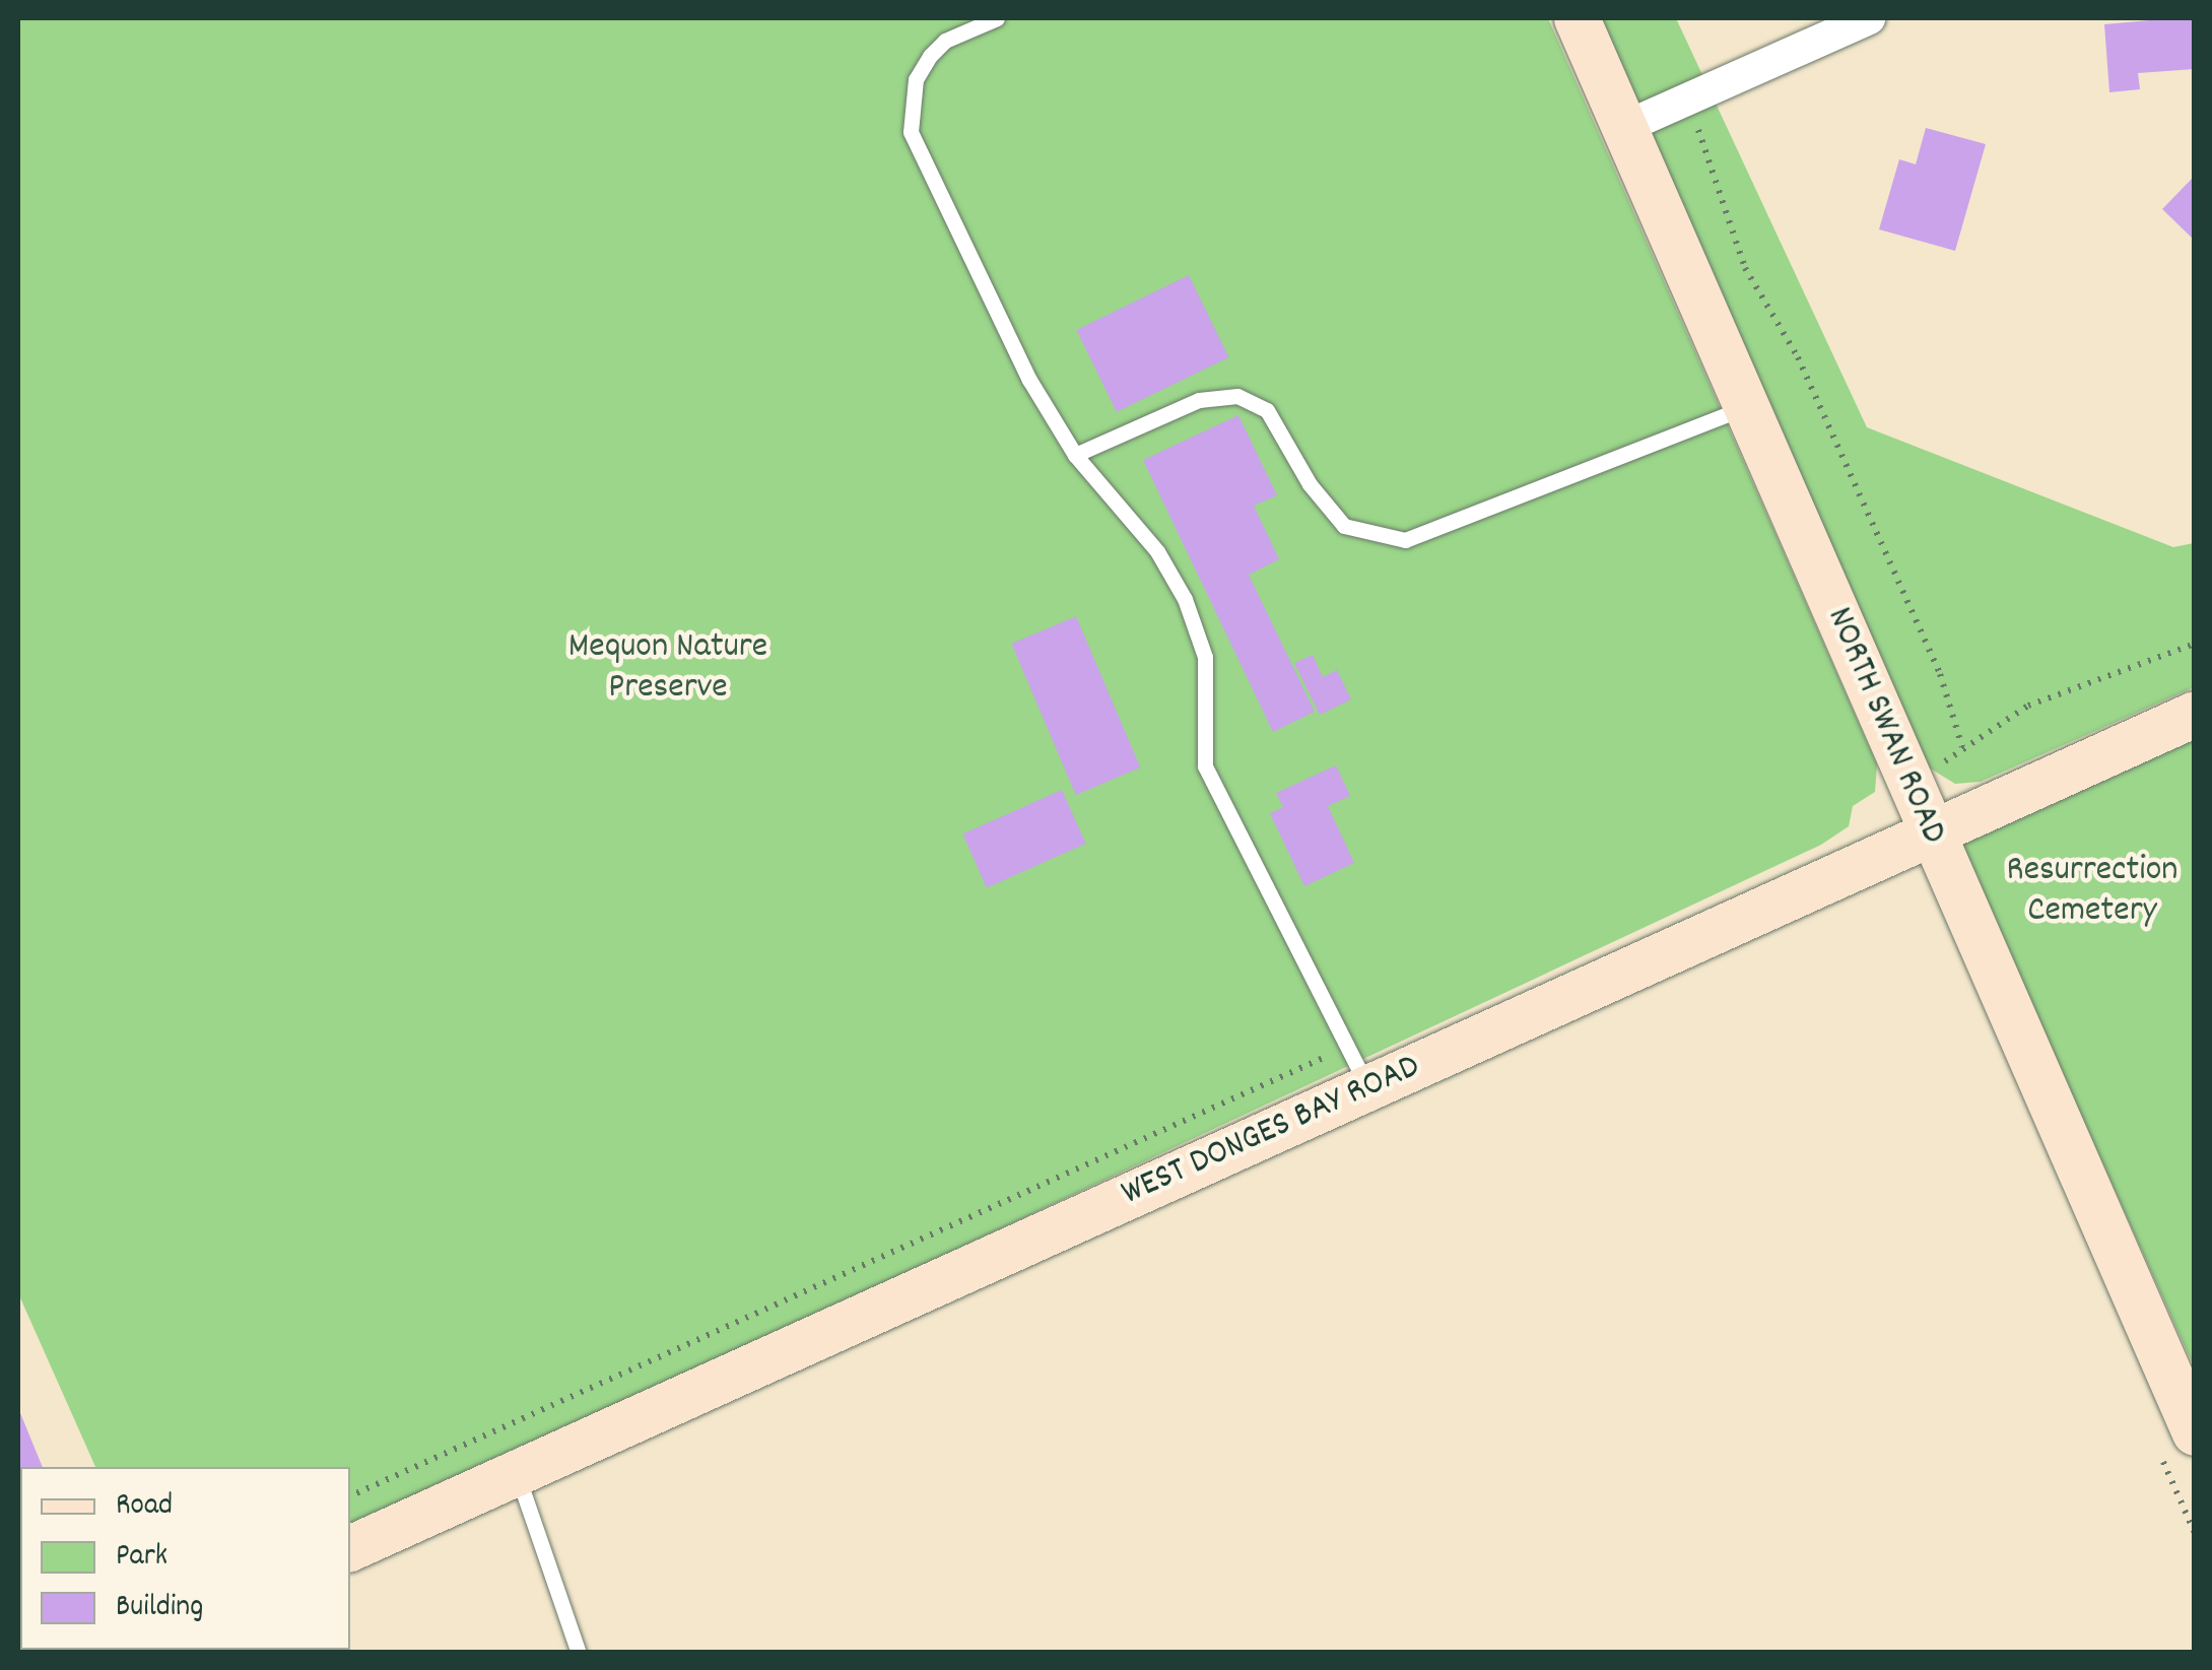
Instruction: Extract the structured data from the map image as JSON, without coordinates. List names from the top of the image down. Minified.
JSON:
{"streets":{"street":["NORTH SWAN ROAD","WEST DONGES BAY ROAD"]},"crossings":[["NORTH SWAN ROAD","WEST DONGES BAY ROAD"]],"parks":["Mequon Nature Preserve","Resurrection Cemetery"],"legend":["Road","Park","Building"]}
